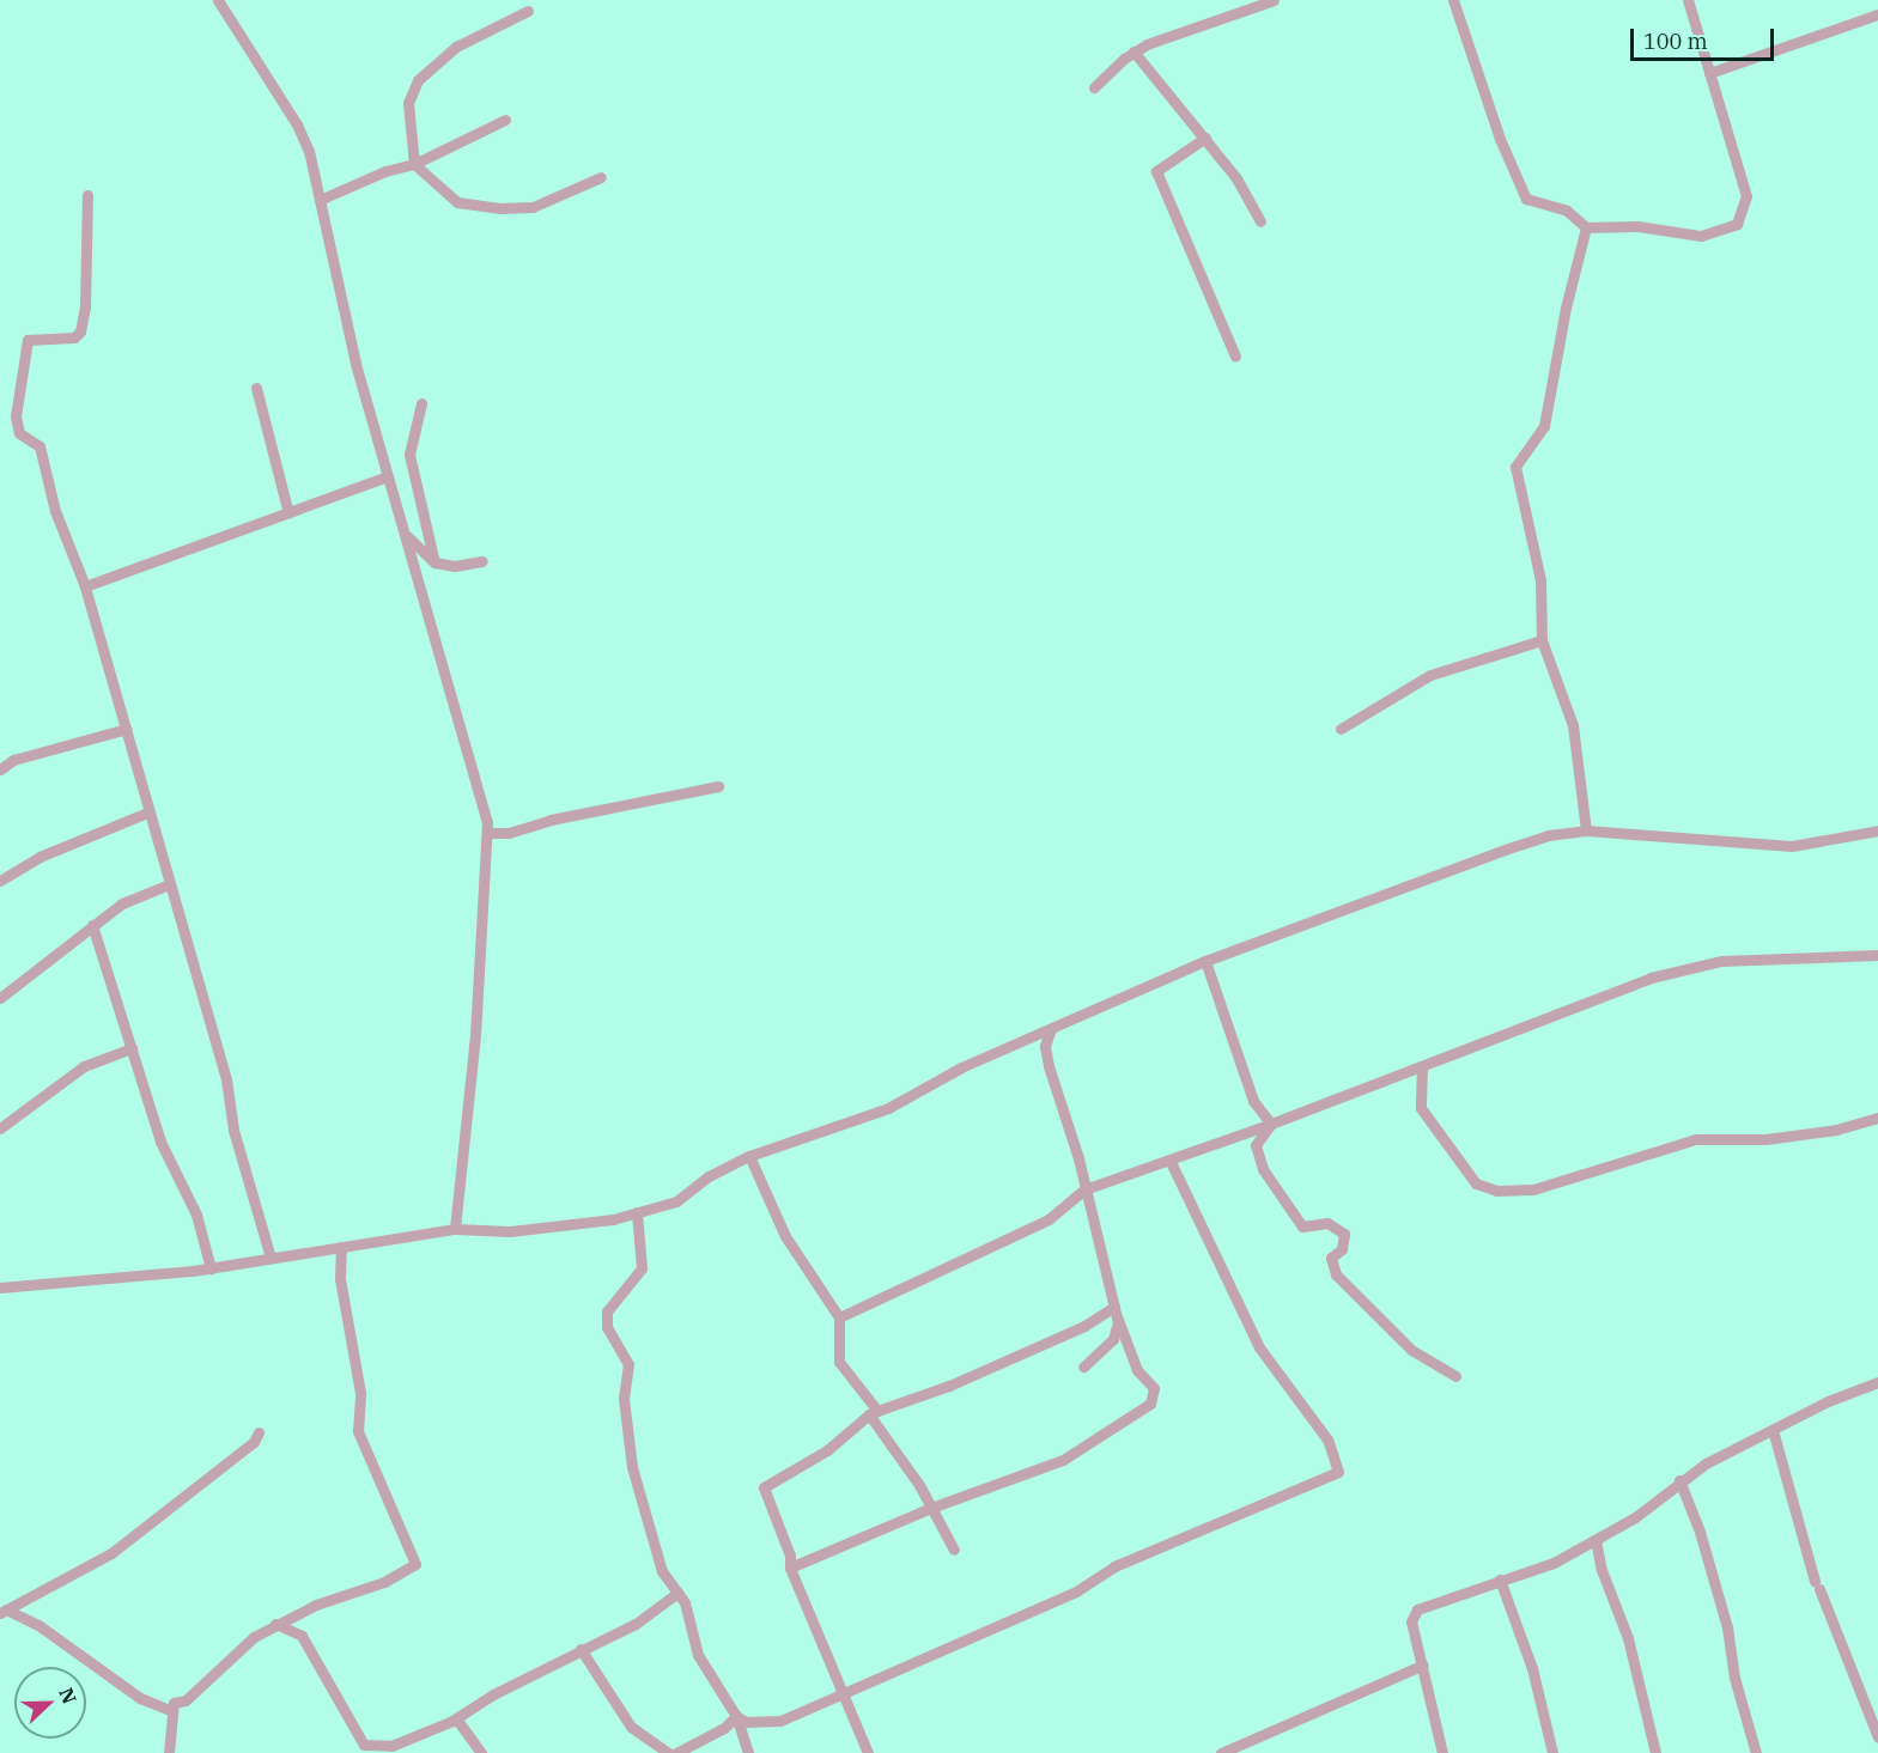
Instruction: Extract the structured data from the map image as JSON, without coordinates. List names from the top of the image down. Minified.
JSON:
{"scale_bar":"100 m","north":"right"}
